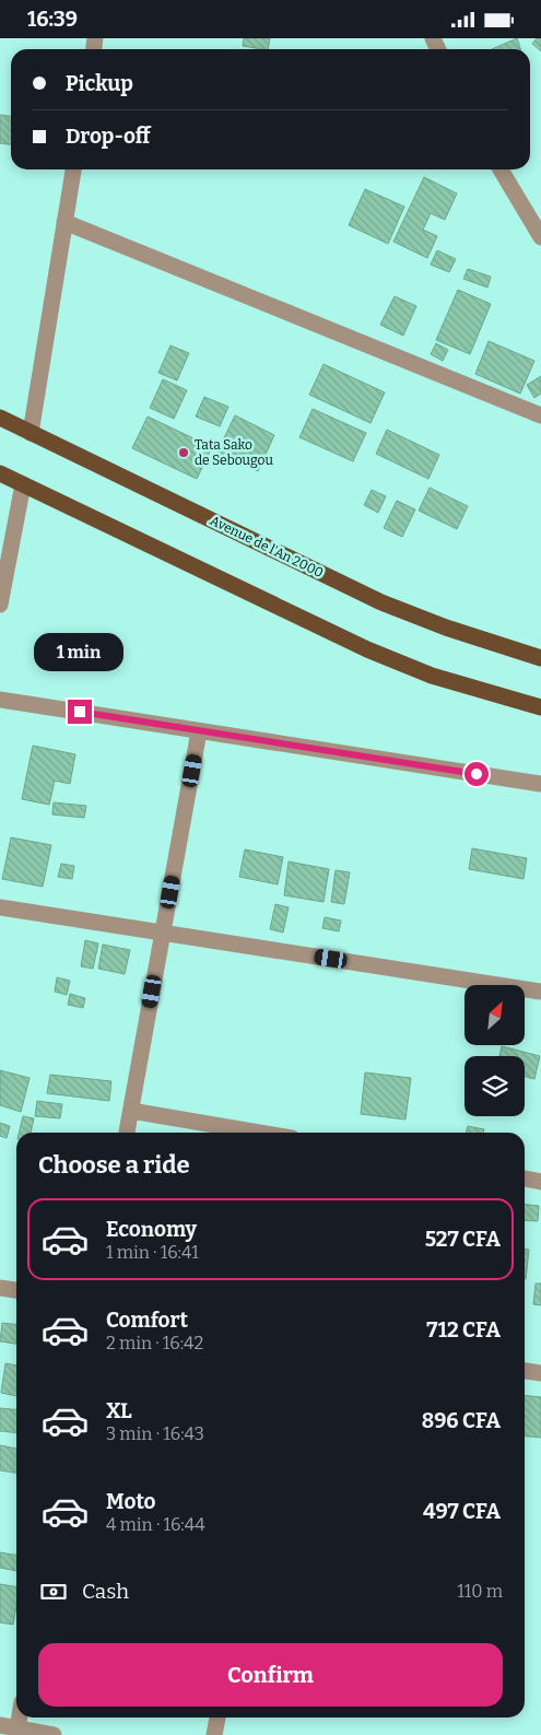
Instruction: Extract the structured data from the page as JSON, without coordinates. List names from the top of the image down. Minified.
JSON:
{"streets":{"main road":["Avenue de l'An 2000"]},"places":["Tata Sako de Sebougou"],"north":"top right","page":{"status":"16:39","banner":["Pickup","Drop-off"],"bubble":"1 min","heading":"Choose a ride","list":[{"name":"Economy","note":"1 min · 16:41","value":"527 CFA"},{"name":"Comfort","note":"2 min · 16:42","value":"712 CFA"},{"name":"XL","note":"3 min · 16:43","value":"896 CFA"},{"name":"Moto","note":"4 min · 16:44","value":"497 CFA"}],"pay":["Cash","110 m"],"buttons":"Confirm"}}
